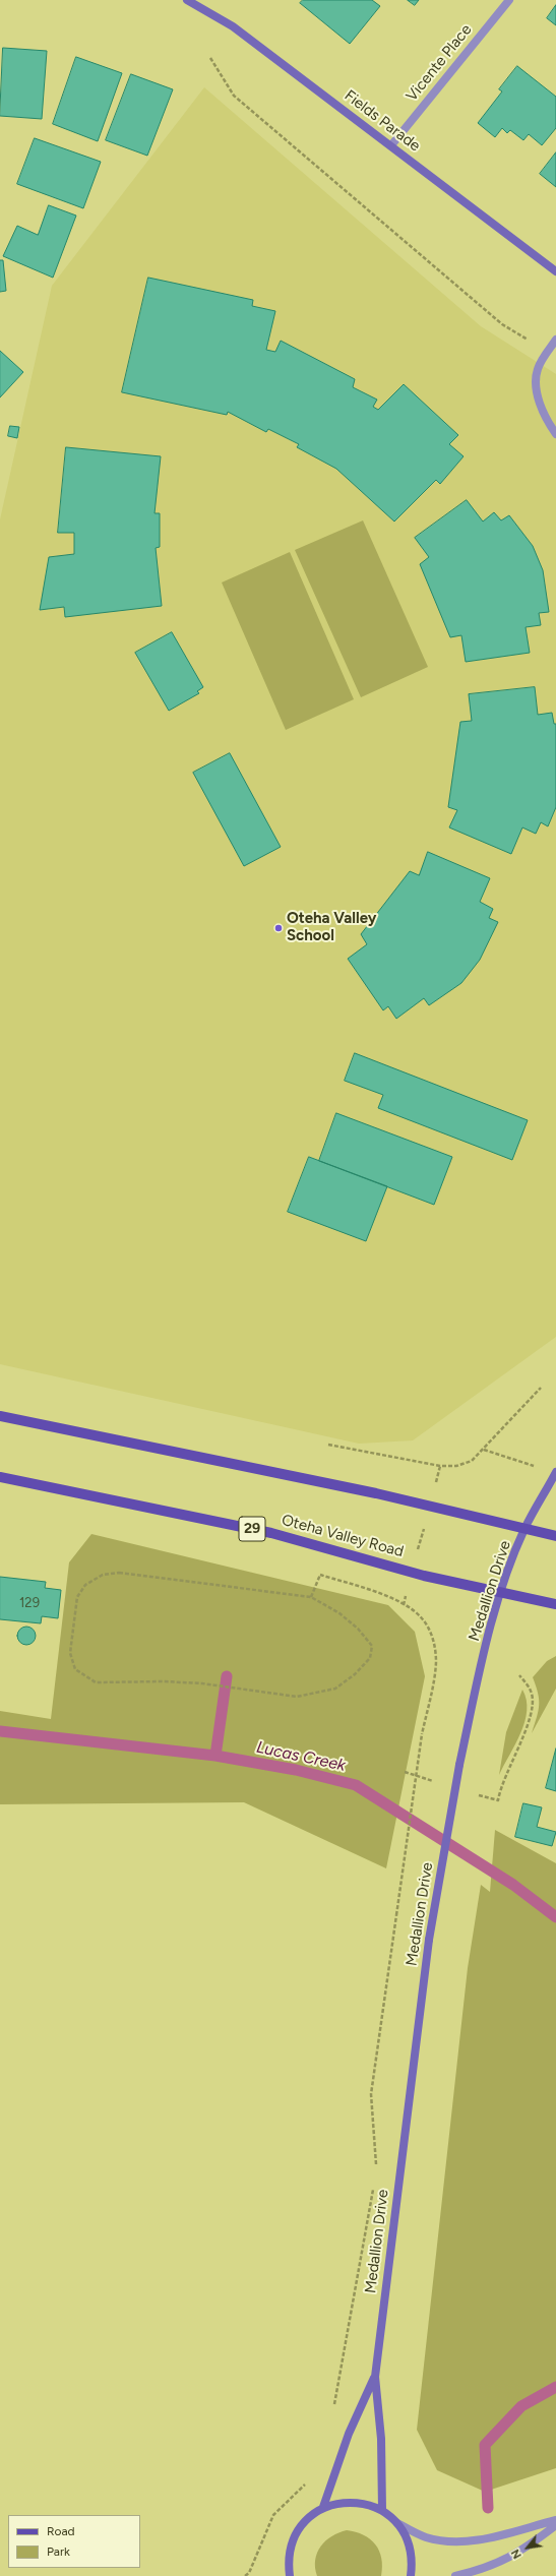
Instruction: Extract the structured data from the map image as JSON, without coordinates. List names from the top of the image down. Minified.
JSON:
{"streets":{"main road":["29","Oteha Valley Road"],"street":["Vicente Place","Fields Parade","Medallion Drive"]},"crossings":[["Vicente Place","Fields Parade"],["Oteha Valley Road","Medallion Drive"]],"water":["Lucas Creek"],"places":["Oteha Valley School"],"house_numbers":["129"],"legend":["Road","Park"],"north":"bottom left"}
